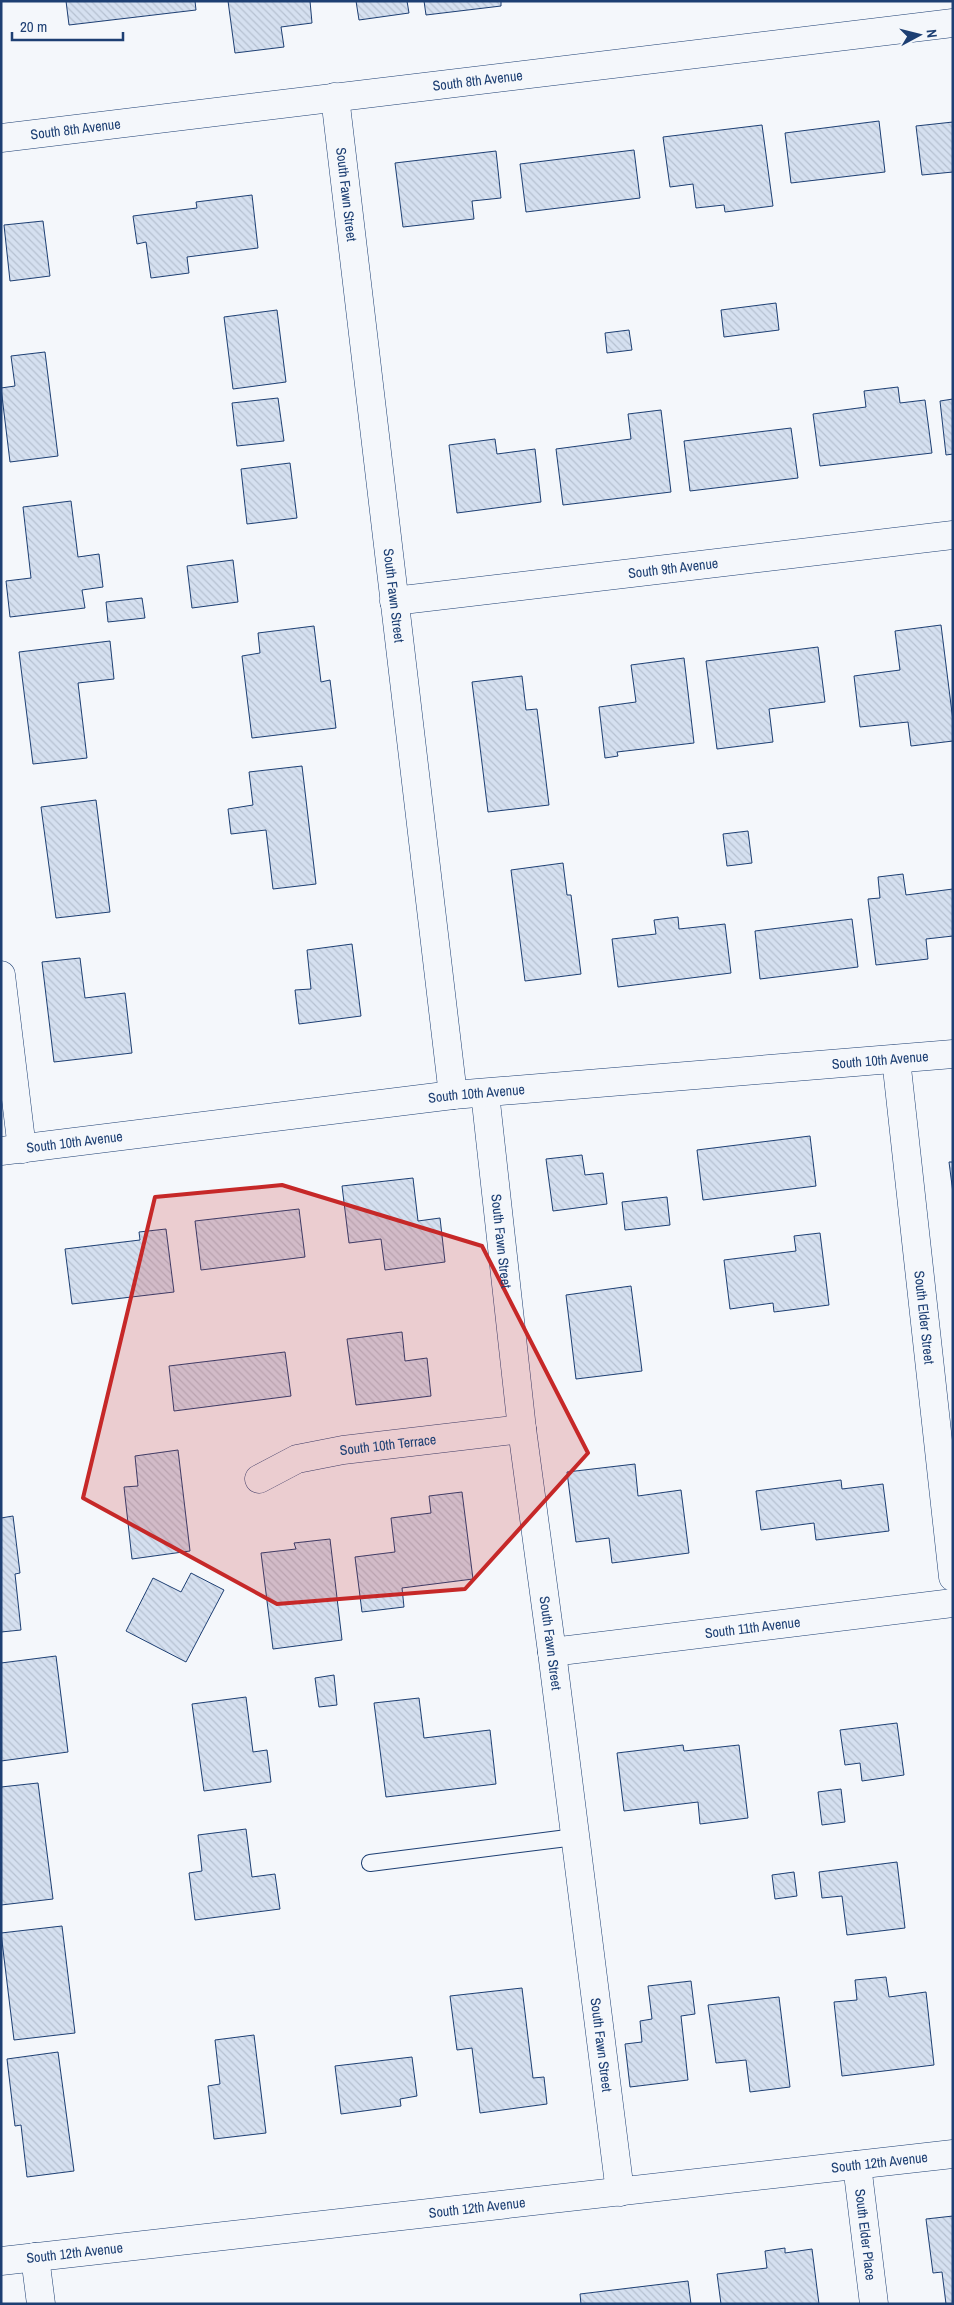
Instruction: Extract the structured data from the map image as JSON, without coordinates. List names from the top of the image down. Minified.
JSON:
{"streets":{"street":["South 8th Avenue","South Fawn Street","South 9th Avenue","South 10th Avenue","South Elder Street","South 10th Terrace","South 11th Avenue","South 12th Avenue","South Elder Place"]},"crossings":[["South 8th Avenue","South Fawn Street"],["South Fawn Street","South 9th Avenue"],["South Fawn Street","South 10th Avenue"],["South Fawn Street","South 10th Terrace"],["South Fawn Street","South 11th Avenue"],["South Fawn Street","South 12th Avenue"],["South 10th Avenue","South Elder Street"],["South 12th Avenue","South Elder Place"]],"scale_bar":"20 m","north":"right"}
